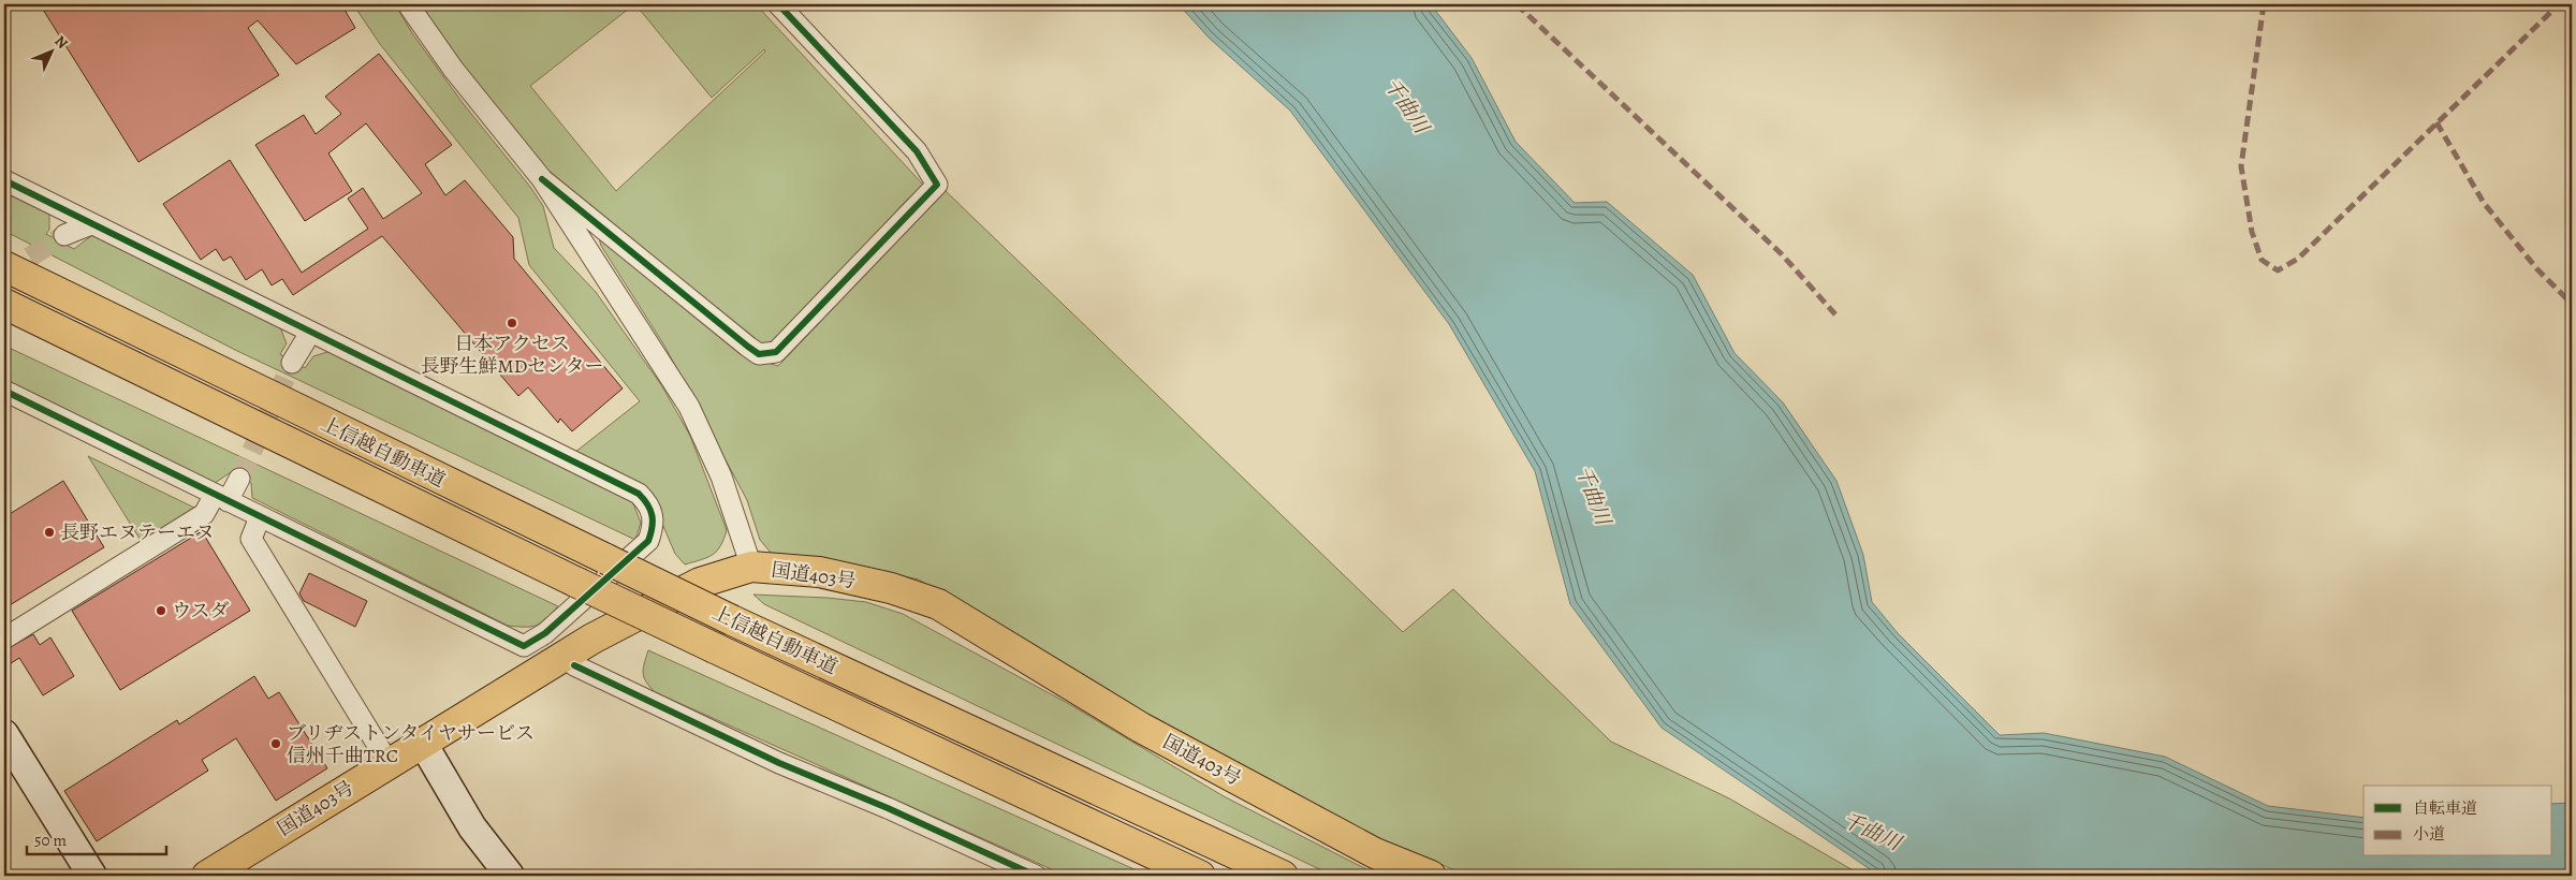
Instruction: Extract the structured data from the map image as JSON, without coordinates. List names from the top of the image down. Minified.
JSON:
{"streets":{"highway":["上信越自動車道","国道403号"]},"water":["千曲川"],"places":["日本アクセス 長野生鮮MDセンター","長野エヌテーエヌ","ウスダ","ブリヂストンタイヤサービス 信州千曲TRC"],"legend":["自転車道","小道"],"scale_bar":"50 m","north":"top right"}
